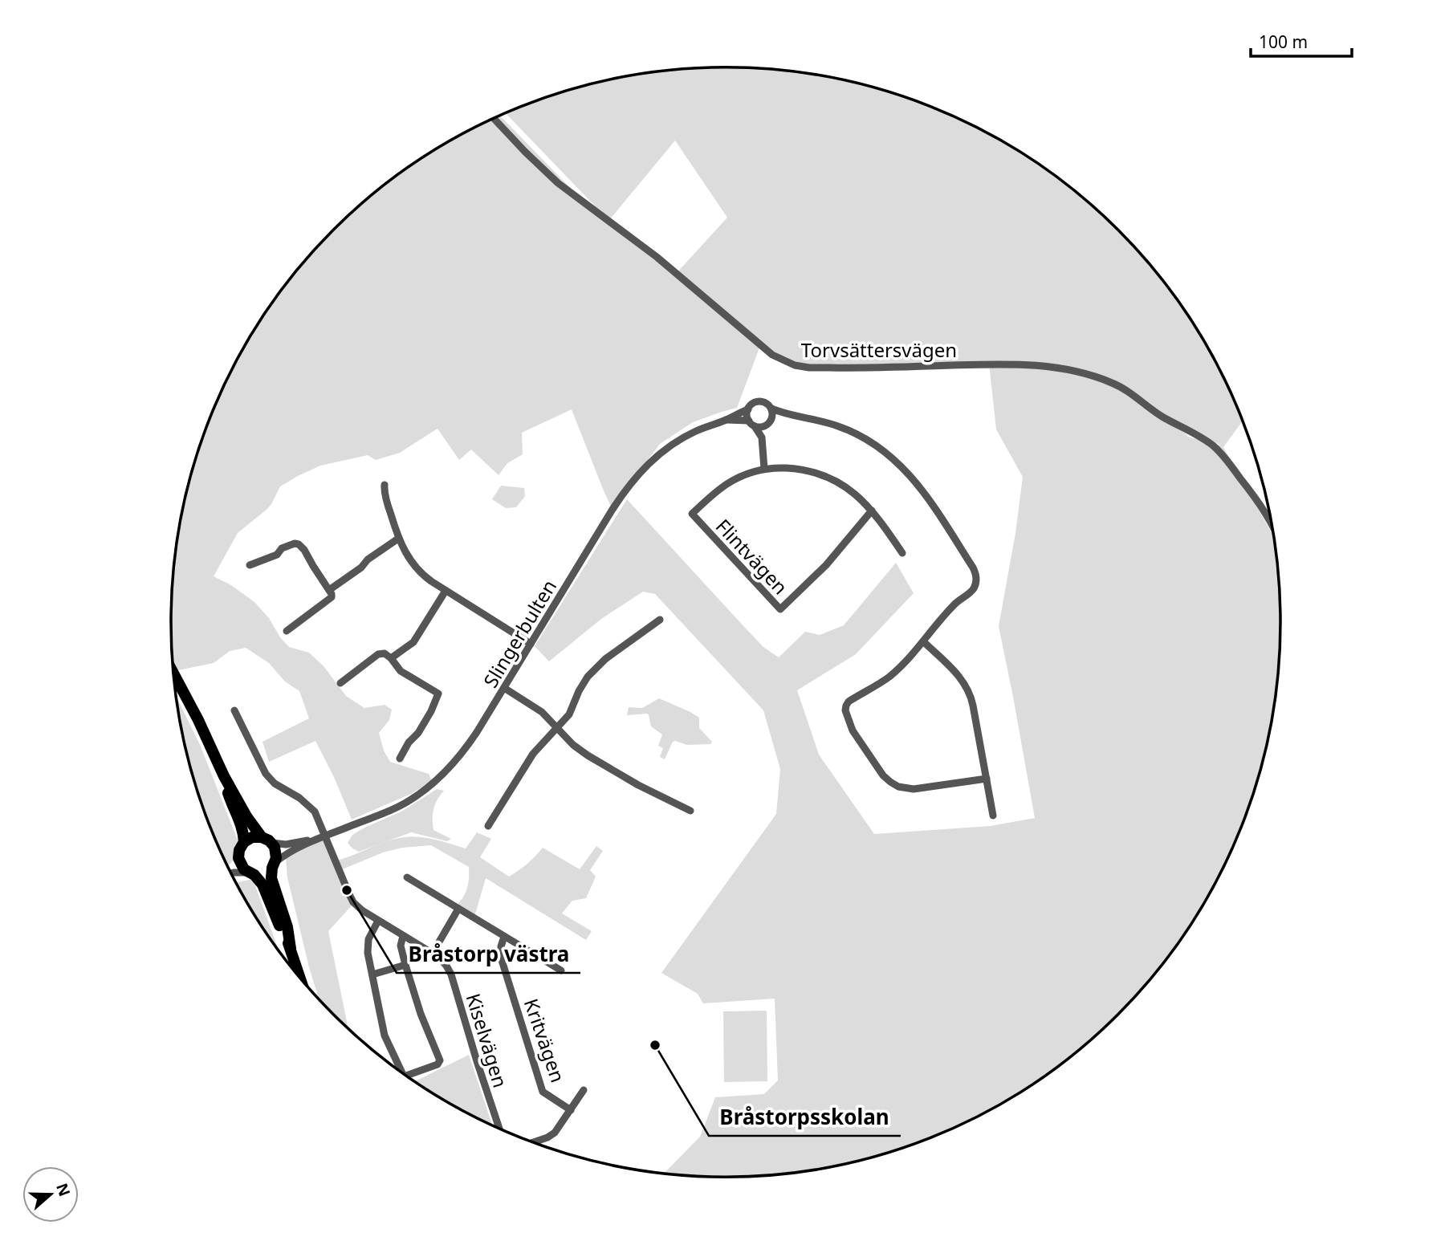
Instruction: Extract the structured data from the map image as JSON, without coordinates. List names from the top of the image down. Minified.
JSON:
{"streets":{"street":["Torvsättersvägen","Flintvägen","Slingerbulten","Kiselvägen","Kritvägen"]},"crossings":[["Slingerbulten","Kiselvägen"]],"places":["Bråstorp västra","Bråstorpsskolan"],"scale_bar":"100 m","north":"right"}
